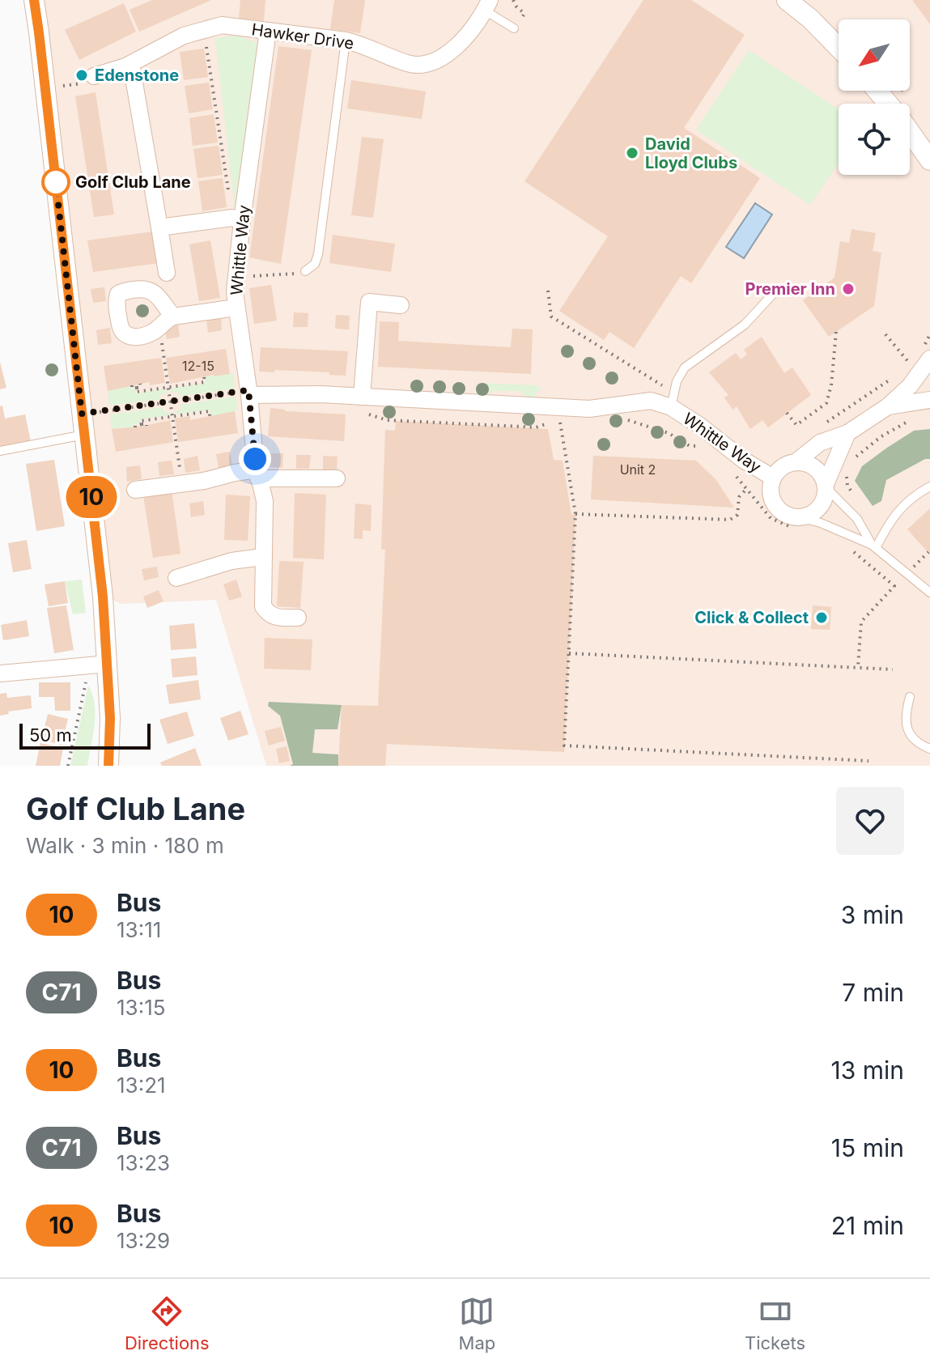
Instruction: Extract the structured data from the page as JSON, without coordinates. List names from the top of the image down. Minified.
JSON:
{"streets":{"street":["Hawker Drive","Whittle Way"]},"crossings":[["Hawker Drive","Whittle Way"]],"places":["Edenstone","David Lloyd Clubs","Golf Club Lane","Premier Inn","Click & Collect"],"lines":["bus line 10"],"house_numbers":["12-15","Unit 2"],"scale_bar":"50 m","north":"bottom left","page":{"on_map":"10","scale":"50 m","heading":["Golf Club Lane","Walk · 3 min · 180 m"],"list":[{"mark":"10","name":"Bus","note":"13:11","value":"3 min"},{"mark":"C71","name":"Bus","note":"13:15","value":"7 min"},{"mark":"10","name":"Bus","note":"13:21","value":"13 min"},{"mark":"C71","name":"Bus","note":"13:23","value":"15 min"},{"mark":"10","name":"Bus","note":"13:29","value":"21 min"}],"tabs":["Directions","Map","Tickets"]}}
